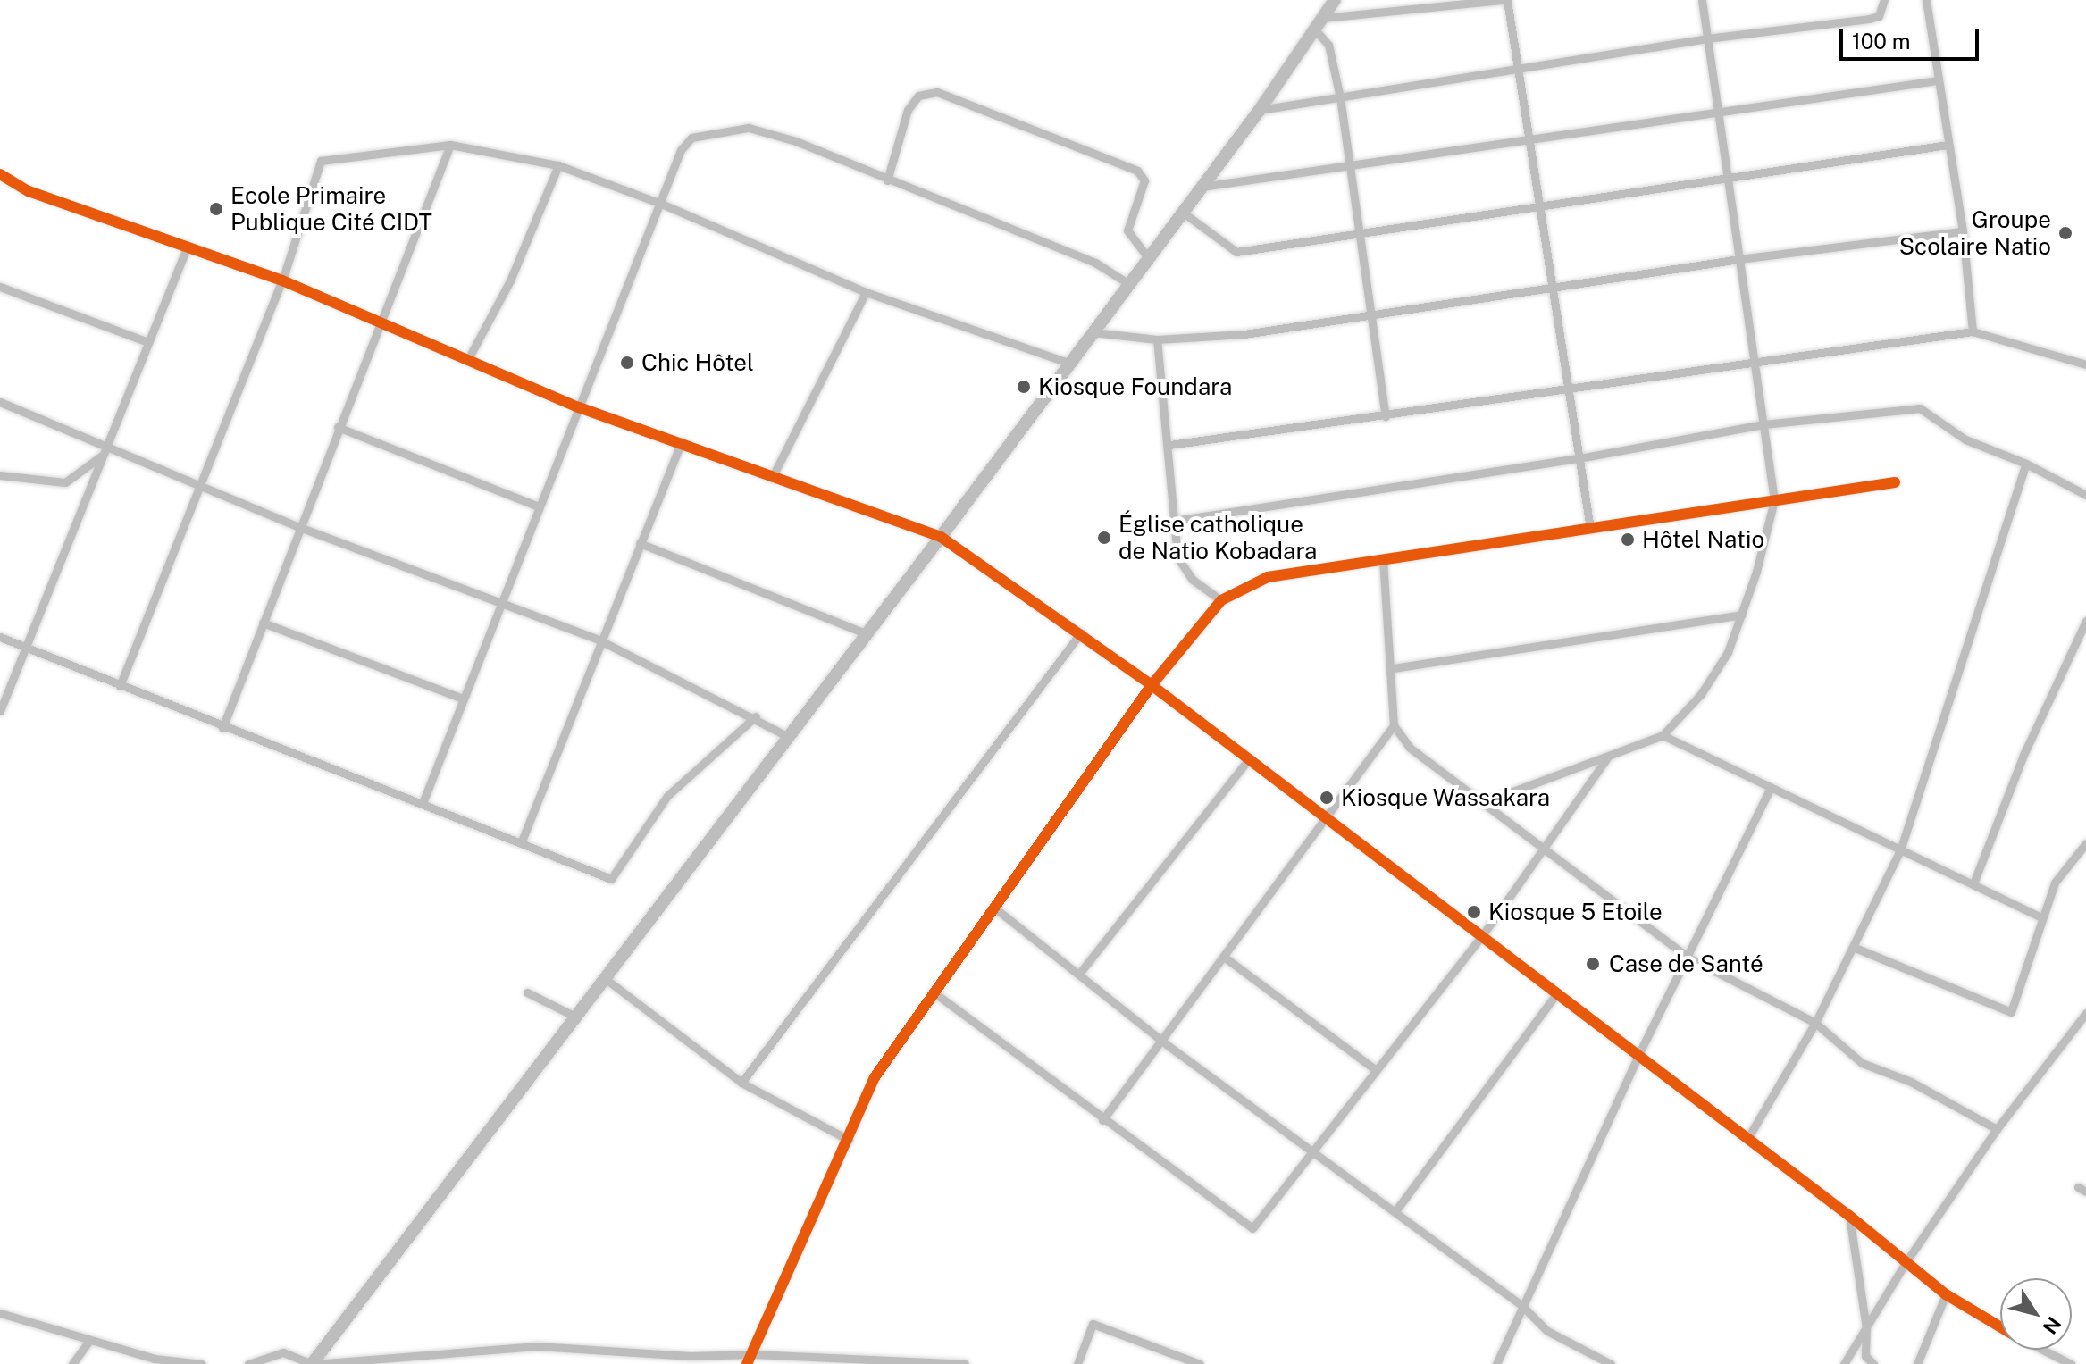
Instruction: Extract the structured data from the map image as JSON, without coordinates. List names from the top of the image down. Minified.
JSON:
{"places":["Ecole Primaire Publique Cité CIDT","Groupe Scolaire Natio","Chic Hôtel","Kiosque Foundara","Église catholique de Natio Kobadara","Hôtel Natio","Kiosque Wassakara","Kiosque 5 Etoile","Case de Santé"],"scale_bar":"100 m","north":"bottom right"}
